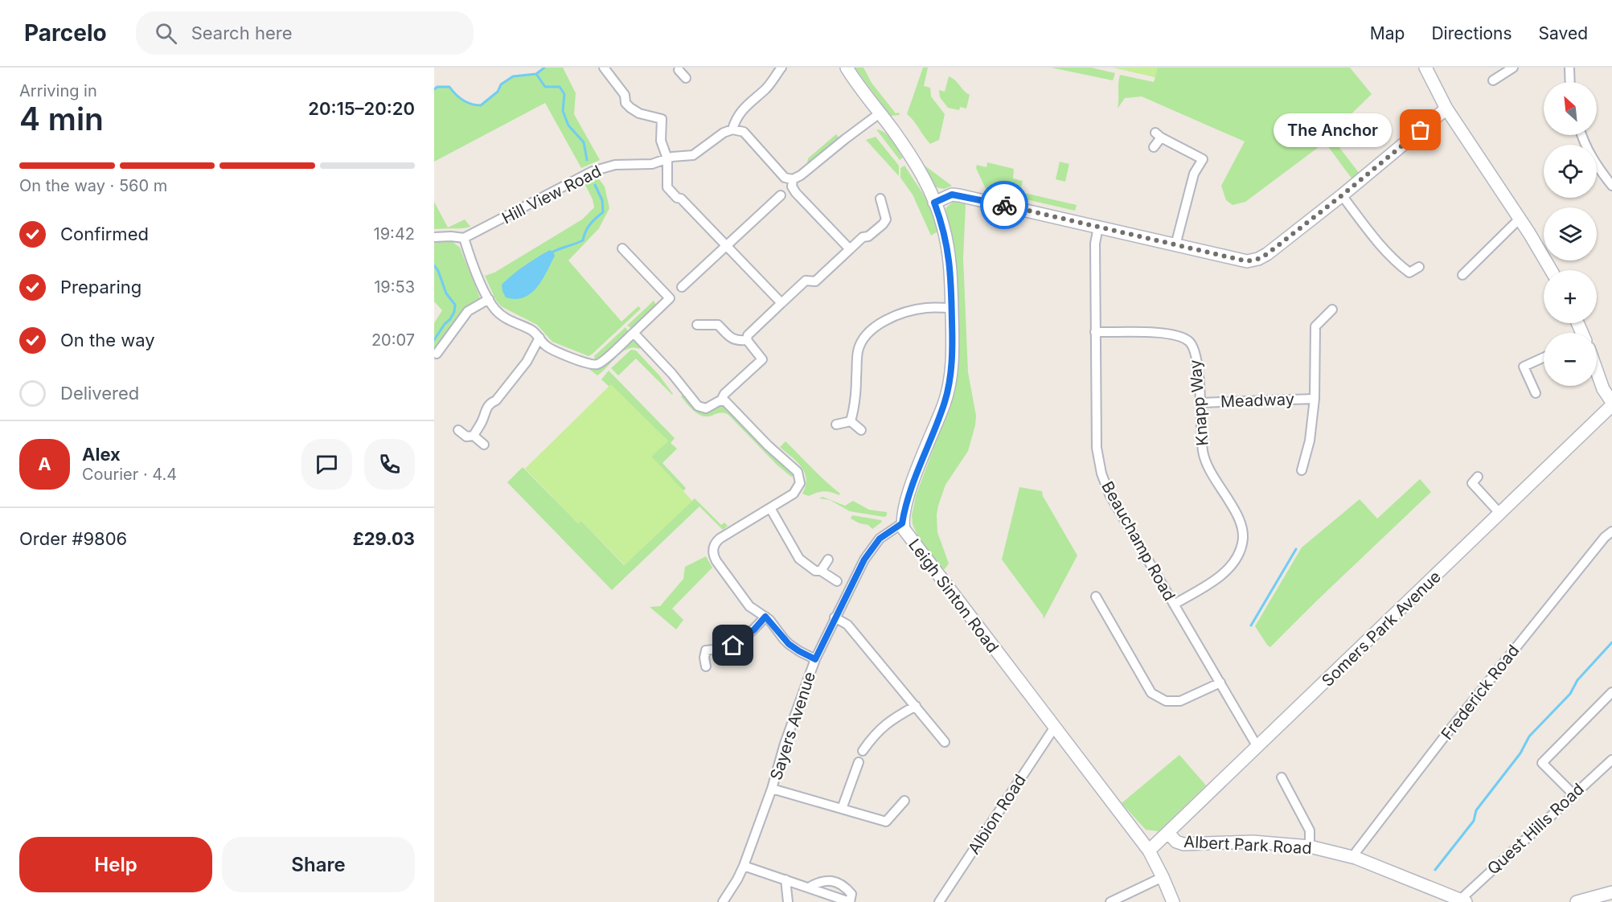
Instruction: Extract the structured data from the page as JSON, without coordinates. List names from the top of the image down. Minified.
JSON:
{"streets":{"street":["Hill View Road","Meadway","Knapp Way","Beauchamp Road","Leigh Sinton Road","Somers Park Avenue","Frederick Road","Sayers Avenue","Albion Road","Quest Hills Road","Albert Park Road"]},"crossings":[["Meadway","Knapp Way"],["Knapp Way","Beauchamp Road"],["Beauchamp Road","Somers Park Avenue"],["Leigh Sinton Road","Somers Park Avenue"],["Leigh Sinton Road","Sayers Avenue"],["Leigh Sinton Road","Albion Road"],["Somers Park Avenue","Albert Park Road"],["Frederick Road","Albert Park Road"],["Quest Hills Road","Albert Park Road"]],"places":["The Anchor"],"north":"top left","page":{"header":"Parcelo","search":"Search here","nav":["Map","Directions","Saved"],"heading":["4 min","Arriving in","20:15–20:20"],"panel":["Alex","Courier · 4.4","Order #9806","£29.03"],"map_buttons":["+","−"],"bubble":"The Anchor","bar":"On the way · 560 m","list":[["Confirmed","19:42"],["Preparing","19:53"],["On the way","20:07"],"Delivered"],"round":"A","buttons":["Help","Share"]}}
